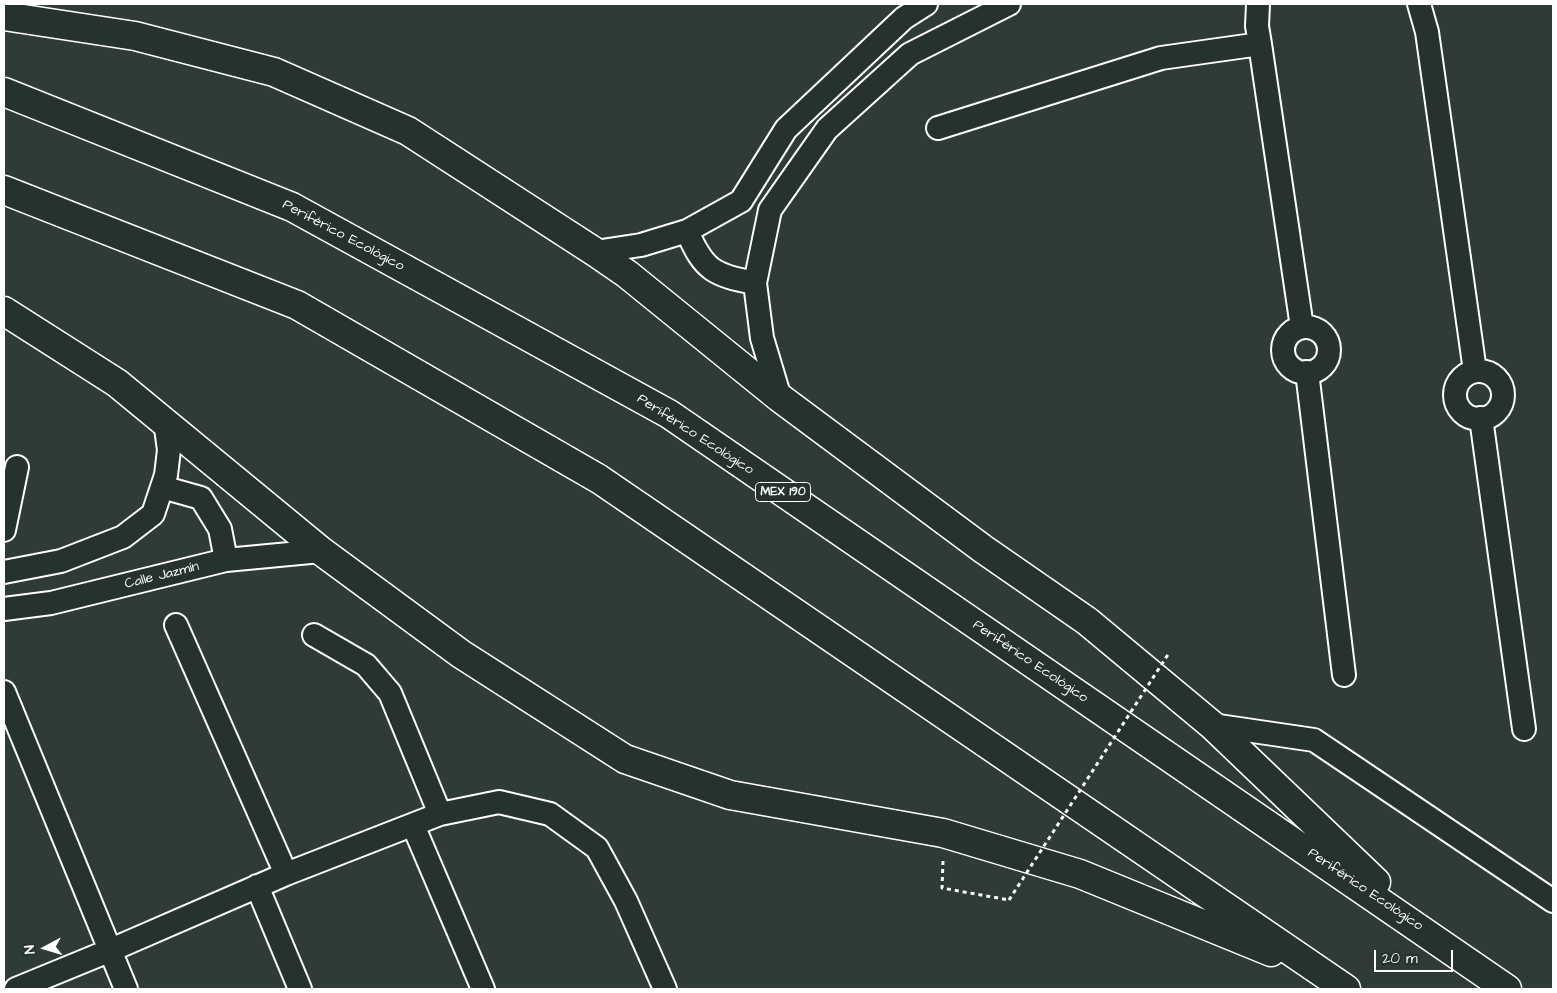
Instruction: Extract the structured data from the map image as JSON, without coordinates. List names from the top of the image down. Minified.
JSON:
{"streets":{"highway":["Periférico Ecológico","MEX 190"],"street":["Calle Jazmín"]},"scale_bar":"20 m","north":"left"}
